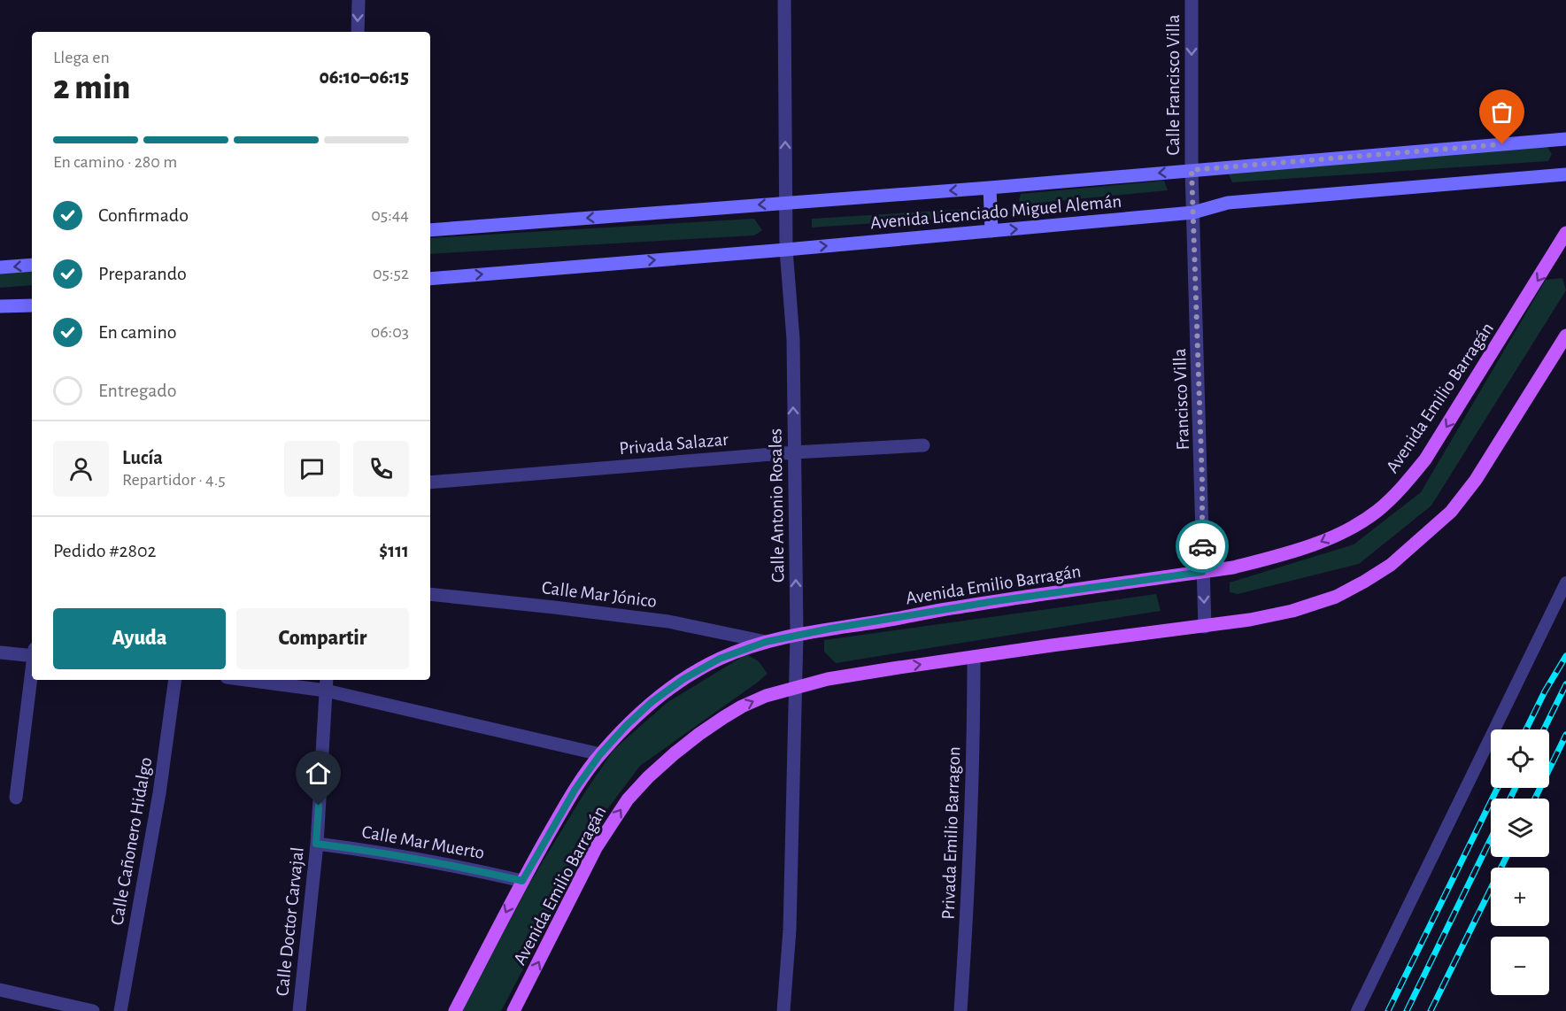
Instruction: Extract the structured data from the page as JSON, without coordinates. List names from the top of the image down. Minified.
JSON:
{"streets":{"main road":["Avenida Licenciado Miguel Alemán","Avenida Emilio Barragán"],"street":["Calle Francisco Villa","Francisco Villa","Privada Salazar","Calle Antonio Rosales","Calle Mar Jónico","Privada Emilio Barragon","Calle Cañonero Hidalgo","Calle Mar Muerto","Calle Doctor Carvajal"]},"crossings":[["Calle Francisco Villa","Avenida Licenciado Miguel Alemán"],["Calle Francisco Villa","Francisco Villa"],["Avenida Licenciado Miguel Alemán","Francisco Villa"],["Avenida Licenciado Miguel Alemán","Calle Antonio Rosales"],["Avenida Emilio Barragán","Francisco Villa"],["Avenida Emilio Barragán","Calle Antonio Rosales"],["Avenida Emilio Barragán","Calle Mar Jónico"],["Avenida Emilio Barragán","Privada Emilio Barragon"],["Avenida Emilio Barragán","Calle Mar Muerto"],["Privada Salazar","Calle Antonio Rosales"],["Calle Mar Muerto","Calle Doctor Carvajal"]],"one_way":["Calle Francisco Villa","Calle Antonio Rosales"],"page":{"heading":["2 min","Llega en","06:10–06:15"],"panel":["Lucía","Repartidor · 4.5","Pedido #2802","$111"],"bar":"En camino · 280 m","list":[["Confirmado","05:44"],["Preparando","05:52"],["En camino","06:03"],"Entregado"],"buttons":["Ayuda","Compartir"],"map_buttons":["+","−"]}}
